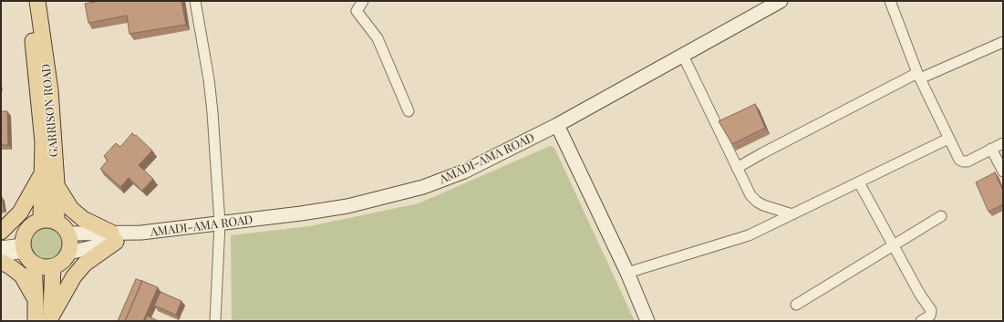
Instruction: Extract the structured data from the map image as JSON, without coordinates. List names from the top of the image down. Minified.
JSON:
{"streets":{"main road":["GARRISON ROAD"],"street":["AMADI-AMA ROAD"]},"crossings":[["GARRISON ROAD","AMADI-AMA ROAD"]]}
